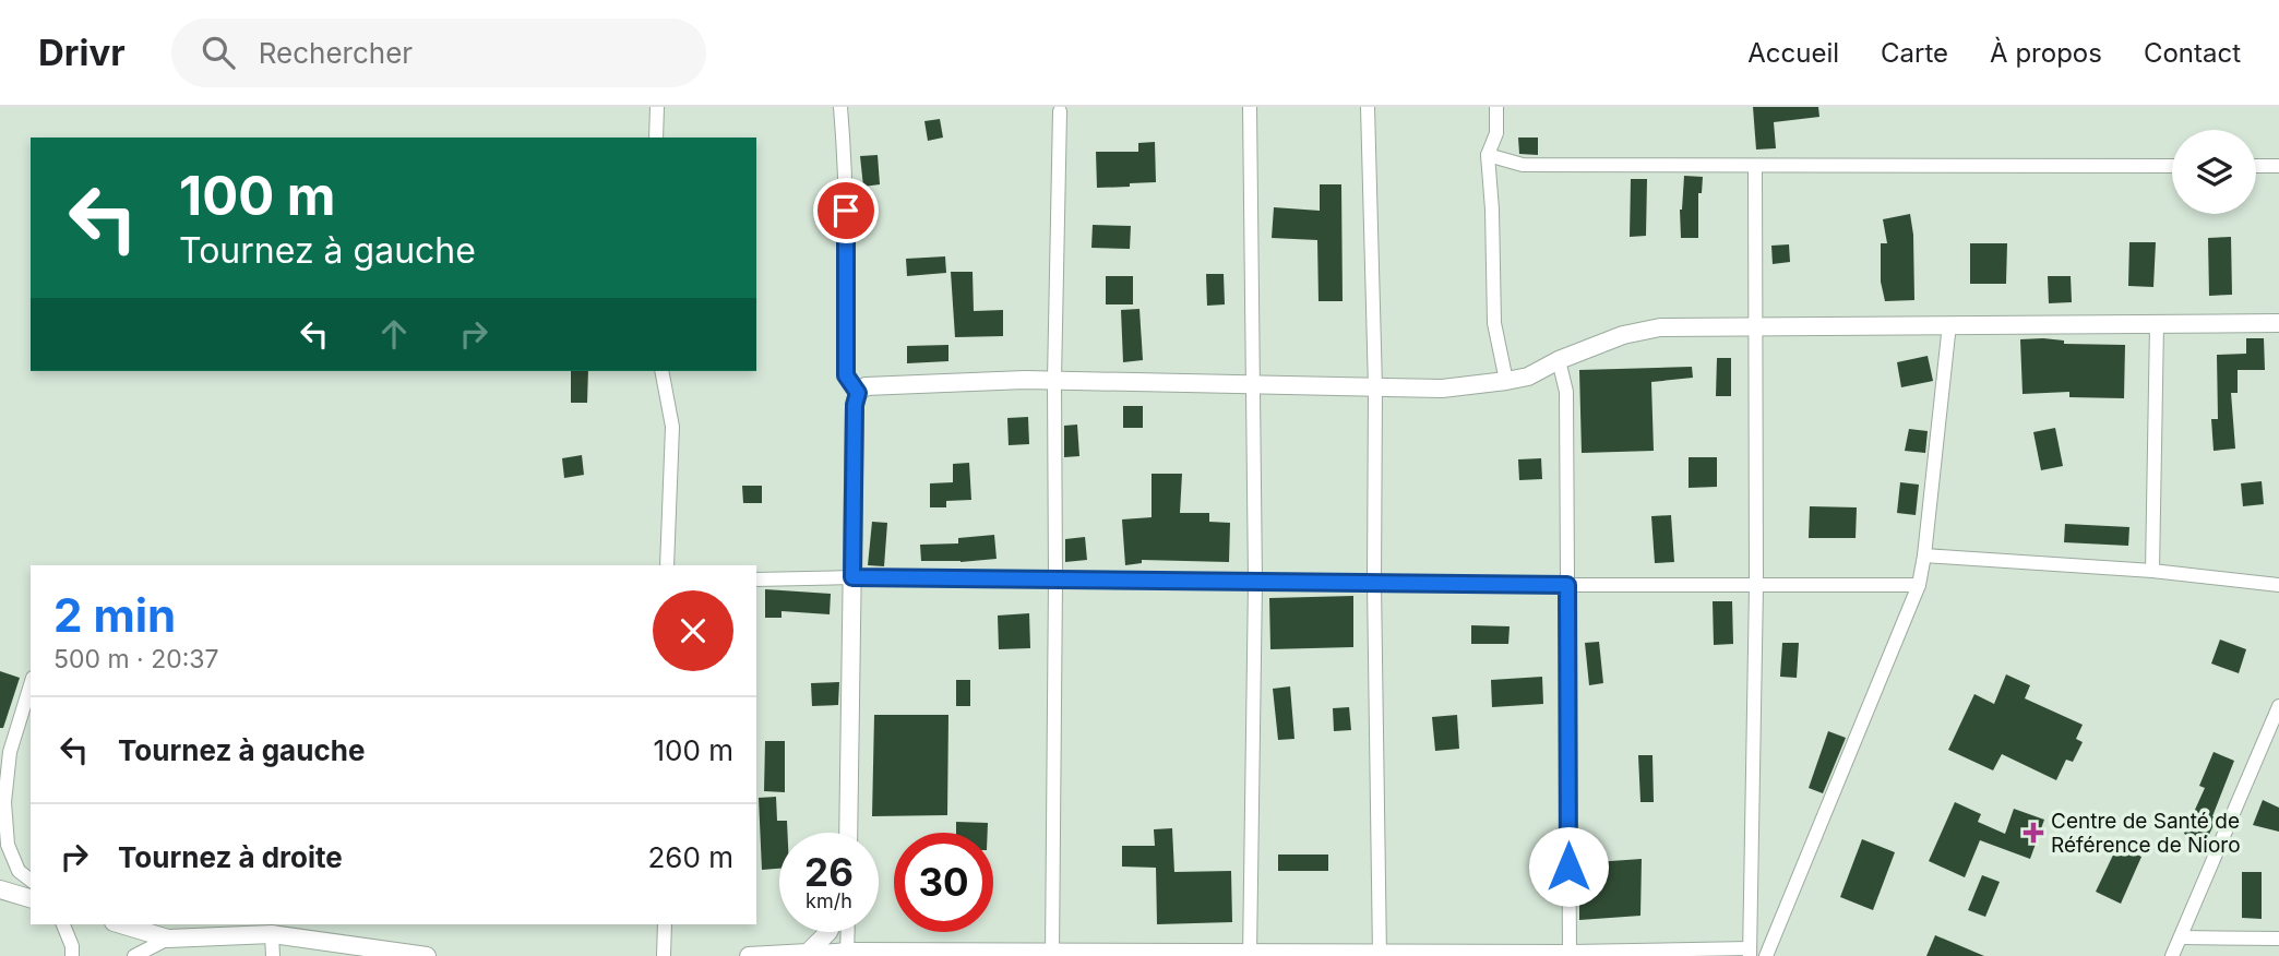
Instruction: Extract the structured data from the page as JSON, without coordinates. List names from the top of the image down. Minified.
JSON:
{"places":{"health":["Centre de Santé de Référence de Nioro"]},"page":{"header":"Drivr","search":"Rechercher","nav":["Accueil","Carte","À propos","Contact"],"turn":["100 m","Tournez à gauche"],"heading":["2 min","500 m · 20:37"],"list":[{"name":"Tournez à gauche","value":"100 m"},{"name":"Tournez à droite","value":"260 m"}],"speed":"26 km/h","limit":"30"}}
